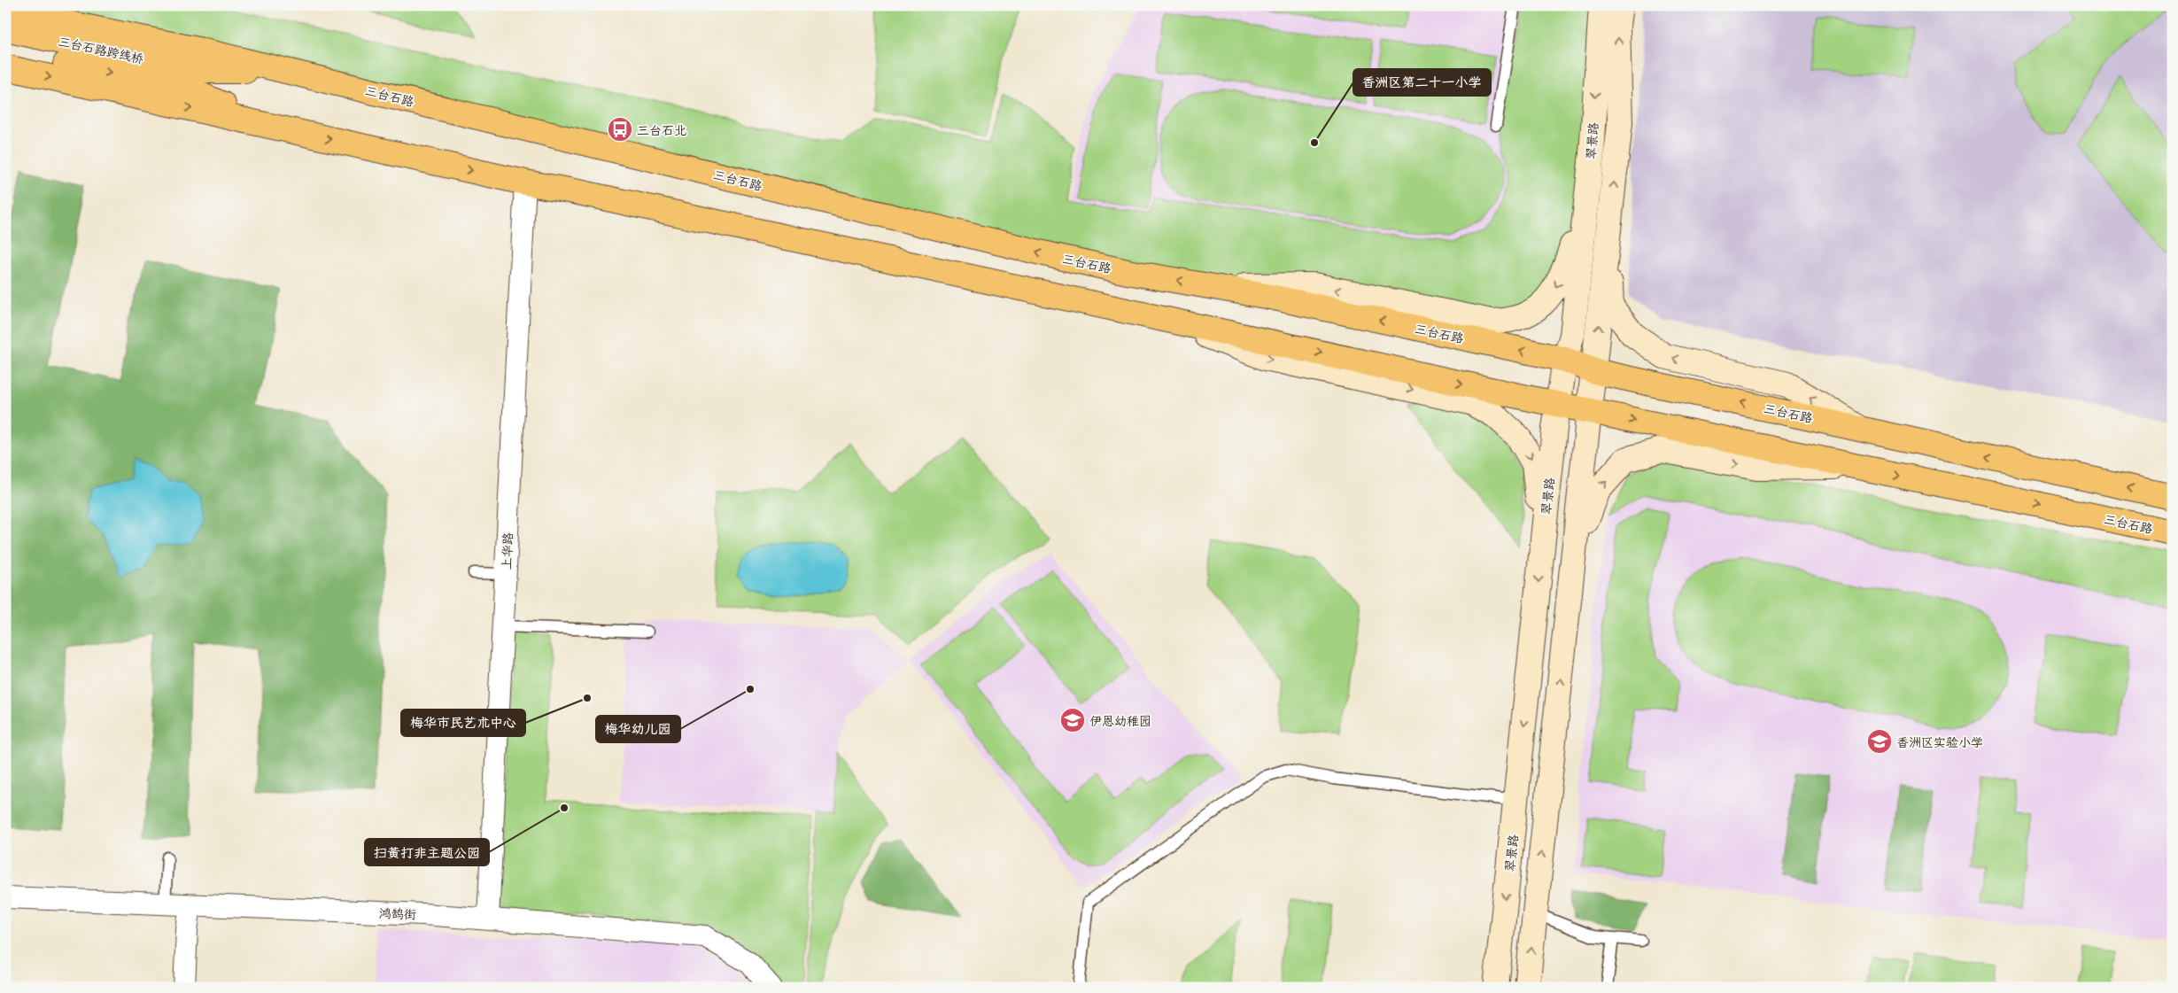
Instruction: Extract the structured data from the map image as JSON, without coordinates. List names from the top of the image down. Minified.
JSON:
{"streets":{"main road":["三台石路跨线桥","三台石路","翠景路"],"street":["上华路","鸿鹄街"]},"crossings":[["三台石路","翠景路"],["三台石路","上华路"],["上华路","鸿鹄街"]],"places":{"bus stop":["三台石北"],"other":["香洲区第二十一小学","梅华幼儿园","梅华市民艺术中心","扫黄打非主题公园"],"school or university":["伊恩幼稚园","香洲区实验小学"]}}
